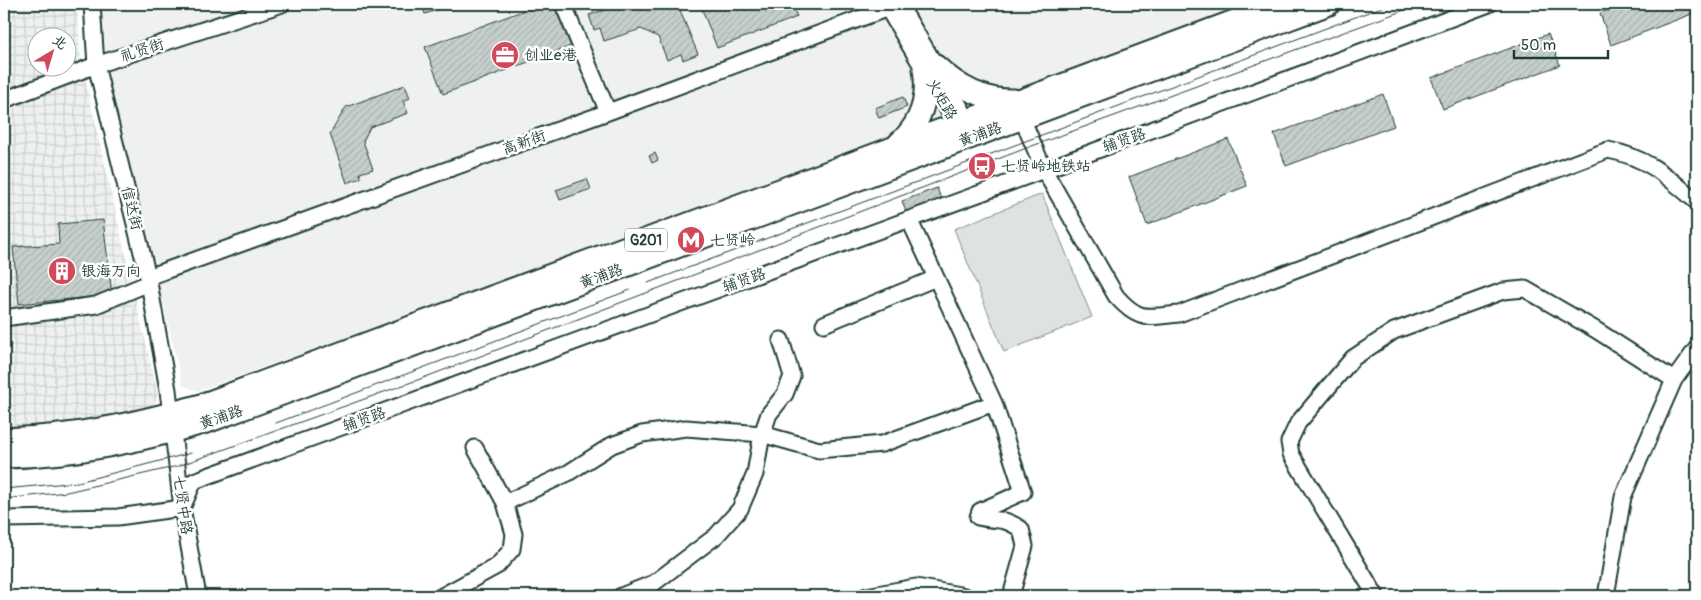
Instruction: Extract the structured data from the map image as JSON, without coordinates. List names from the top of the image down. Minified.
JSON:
{"streets":{"highway":["黄浦路","G201"],"street":["礼贤街","火炬路","辅贤路","高新街","信达街","七贤中路"]},"crossings":[["礼贤街","信达街"],["火炬路","黄浦路"],["火炬路","高新街"],["黄浦路","信达街"],["黄浦路","七贤中路"],["辅贤路","七贤中路"],["高新街","信达街"],["信达街","七贤中路"]],"places":{"office":["创业e港"],"bus stop":["七贤岭地铁站"],"metro station":["七贤岭"],"building":["银海万向"]},"scale_bar":"50 m","north":"top right"}
